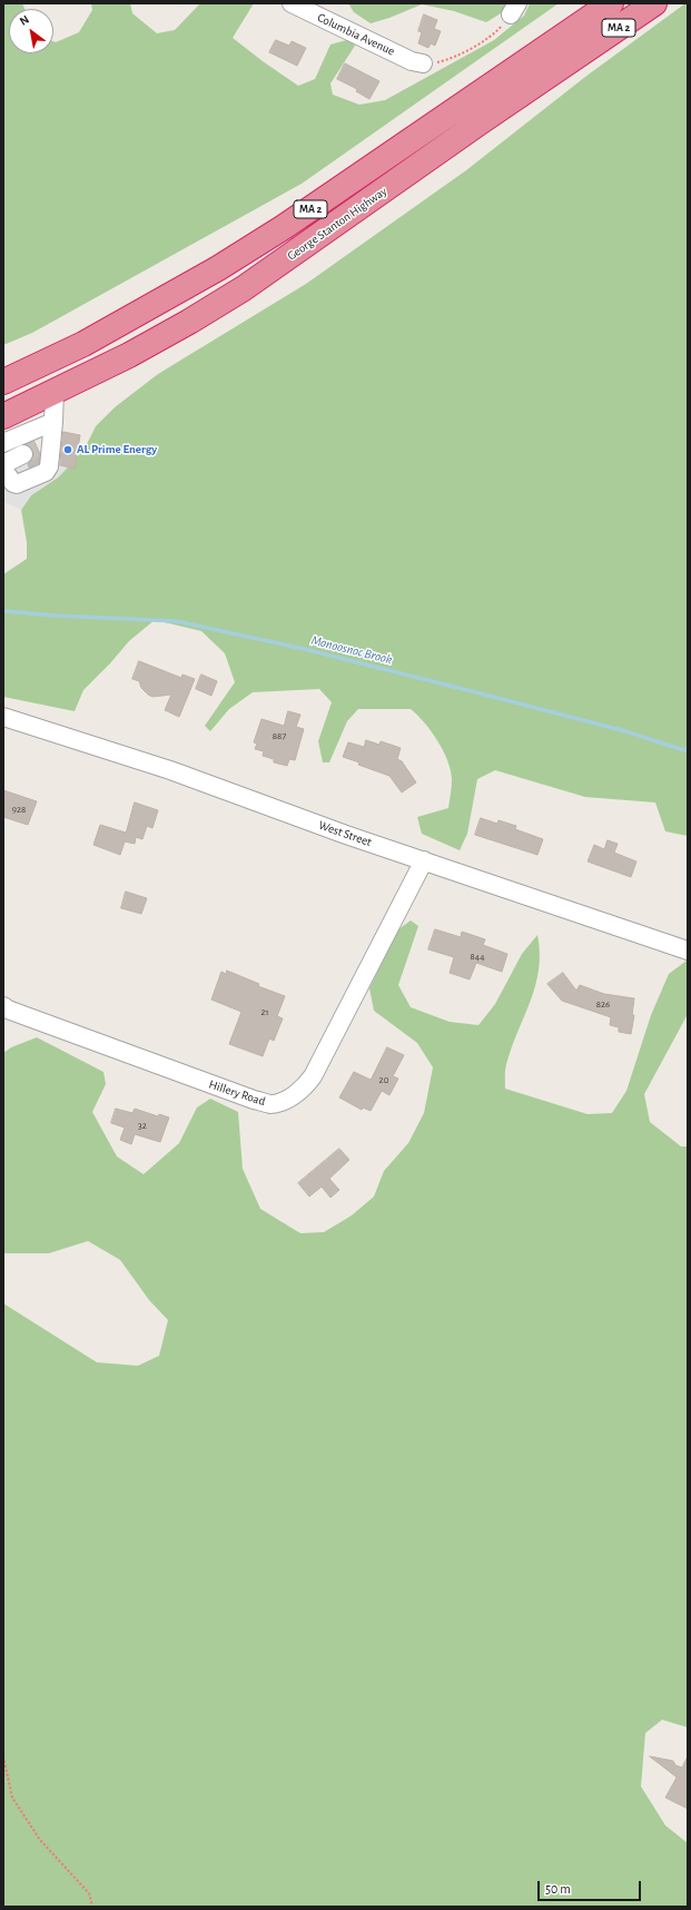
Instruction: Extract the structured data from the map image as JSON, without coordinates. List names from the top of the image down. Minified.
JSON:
{"streets":{"highway":["MA 2","George Stanton Highway"],"street":["Columbia Avenue","West Street","Hillery Road"]},"crossings":[["West Street","Hillery Road"]],"water":["Monoosnoc Brook"],"places":["AL Prime Energy"],"house_numbers":["887","928","844","826","21","20","32"],"scale_bar":"50 m","north":"top left"}
